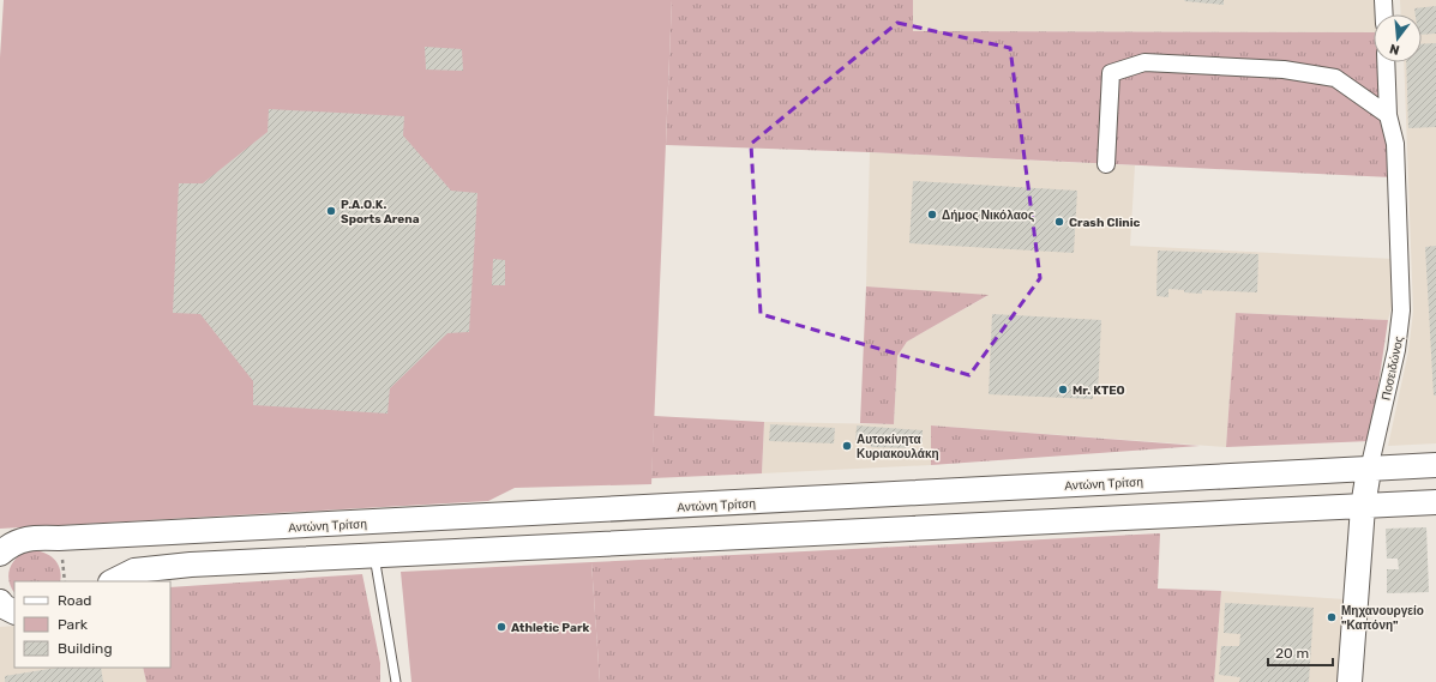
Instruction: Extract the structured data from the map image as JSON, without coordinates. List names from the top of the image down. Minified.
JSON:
{"streets":{"street":["Ποσειδώνος","Αντώνη Τρίτση"]},"crossings":[["Ποσειδώνος","Αντώνη Τρίτση"]],"places":["P.A.O.K. Sports Arena","Δήμος Νικόλαος","Crash Clinic","Mr. KTEO","Αυτοκίνητα Κυριακουλάκη","Μηχανουργείο \"Καπόνη\"","Athletic Park"],"legend":["Road","Park","Building"],"scale_bar":"20 m","north":"bottom"}
